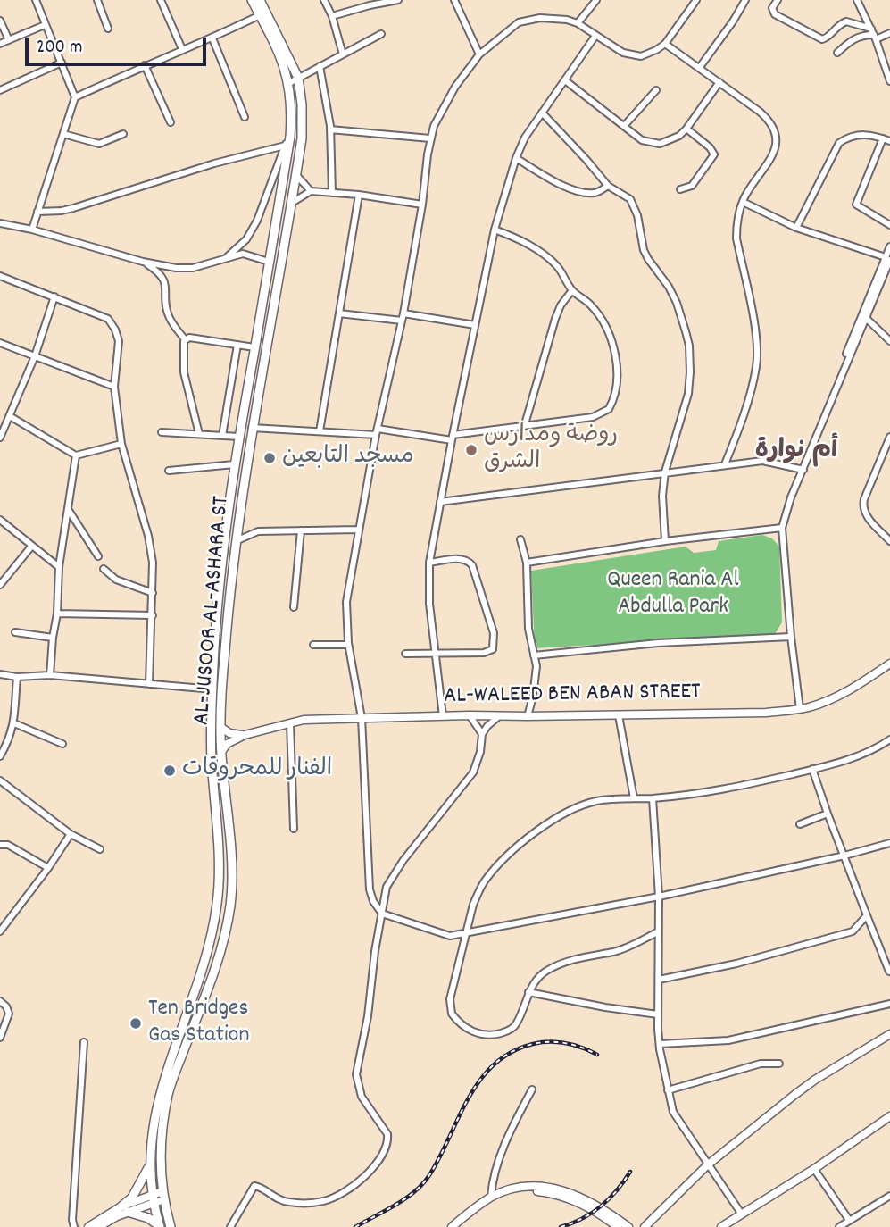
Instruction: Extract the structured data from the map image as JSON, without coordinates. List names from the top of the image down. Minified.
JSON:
{"streets":{"main road":["AL-JUSOOR AL-ASHARA ST"],"street":["AL-WALEED BEN ABAN STREET"]},"crossings":[["AL-JUSOOR AL-ASHARA ST","AL-WALEED BEN ABAN STREET"]],"districts":["أم نوارة"],"parks":["Queen Rania Al Abdulla Park"],"places":["روضة ومدارس الشرق","مسجد التابعين","الفنار للمحروقات","Ten Bridges Gas Station"],"scale_bar":"200 m"}
